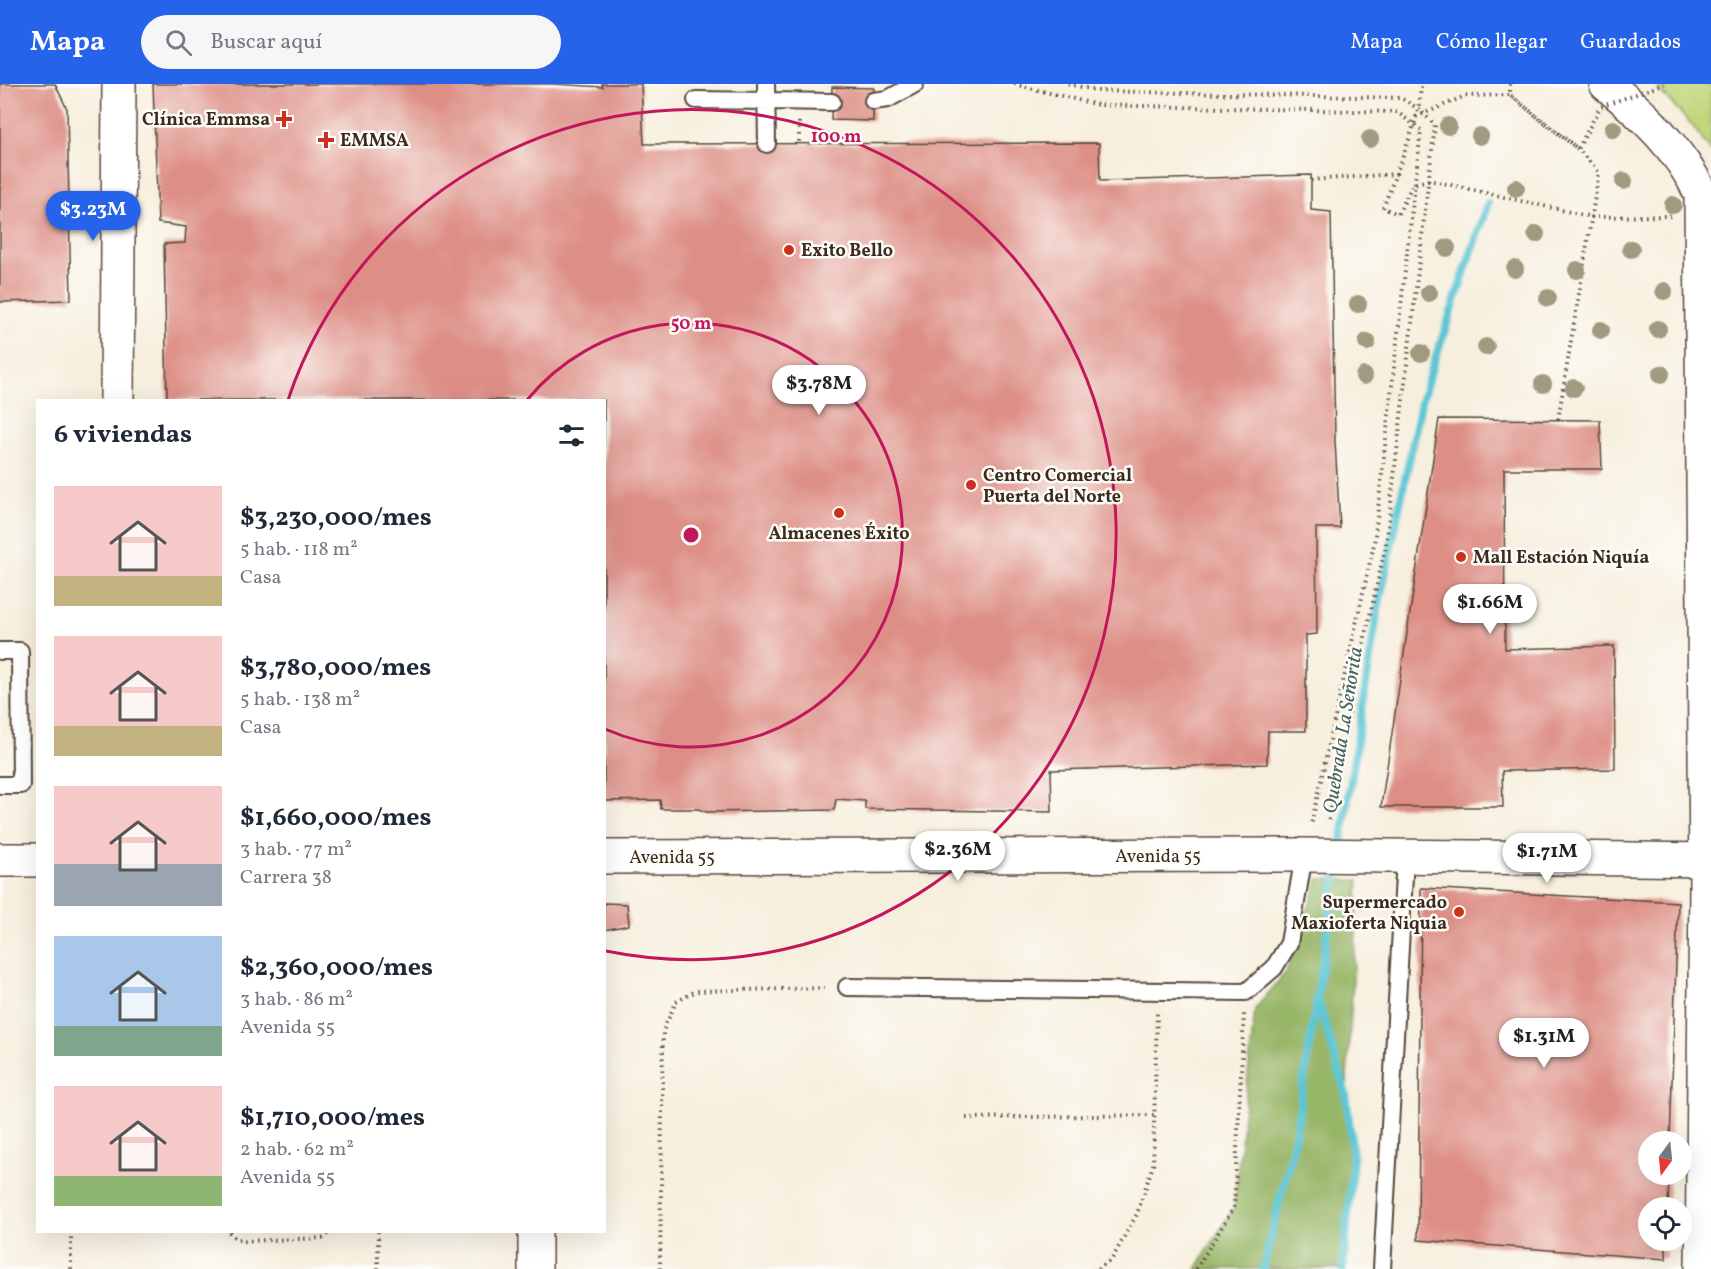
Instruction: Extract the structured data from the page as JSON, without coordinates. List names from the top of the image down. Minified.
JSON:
{"streets":{"street":["Avenida 55"]},"water":["Quebrada La Señorita"],"places":{"health":["Clínica Emmsa","EMMSA"],"other":["Exito Bello","Centro Comercial Puerta del Norte","Almacenes Éxito","Mall Estación Niquía","Supermercado Maxioferta Niquia"]},"north":"bottom","page":{"header":"Mapa","search":"Buscar aquí","nav":["Mapa","Cómo llegar","Guardados"],"price":["$3.23M","$3.78M","$1.66M","$2.36M","$1.71M","$1.31M"],"heading":"6 viviendas","list":[{"name":"$3,230,000/mes","note":"5 hab. · 118 m² · Casa"},{"name":"$3,780,000/mes","note":"5 hab. · 138 m² · Casa"},{"name":"$1,660,000/mes","note":"3 hab. · 77 m² · Carrera 38"},{"name":"$2,360,000/mes","note":"3 hab. · 86 m² · Avenida 55"},{"name":"$1,710,000/mes","note":"2 hab. · 62 m² · Avenida 55"}]},"rings":["100 m","50 m"]}
